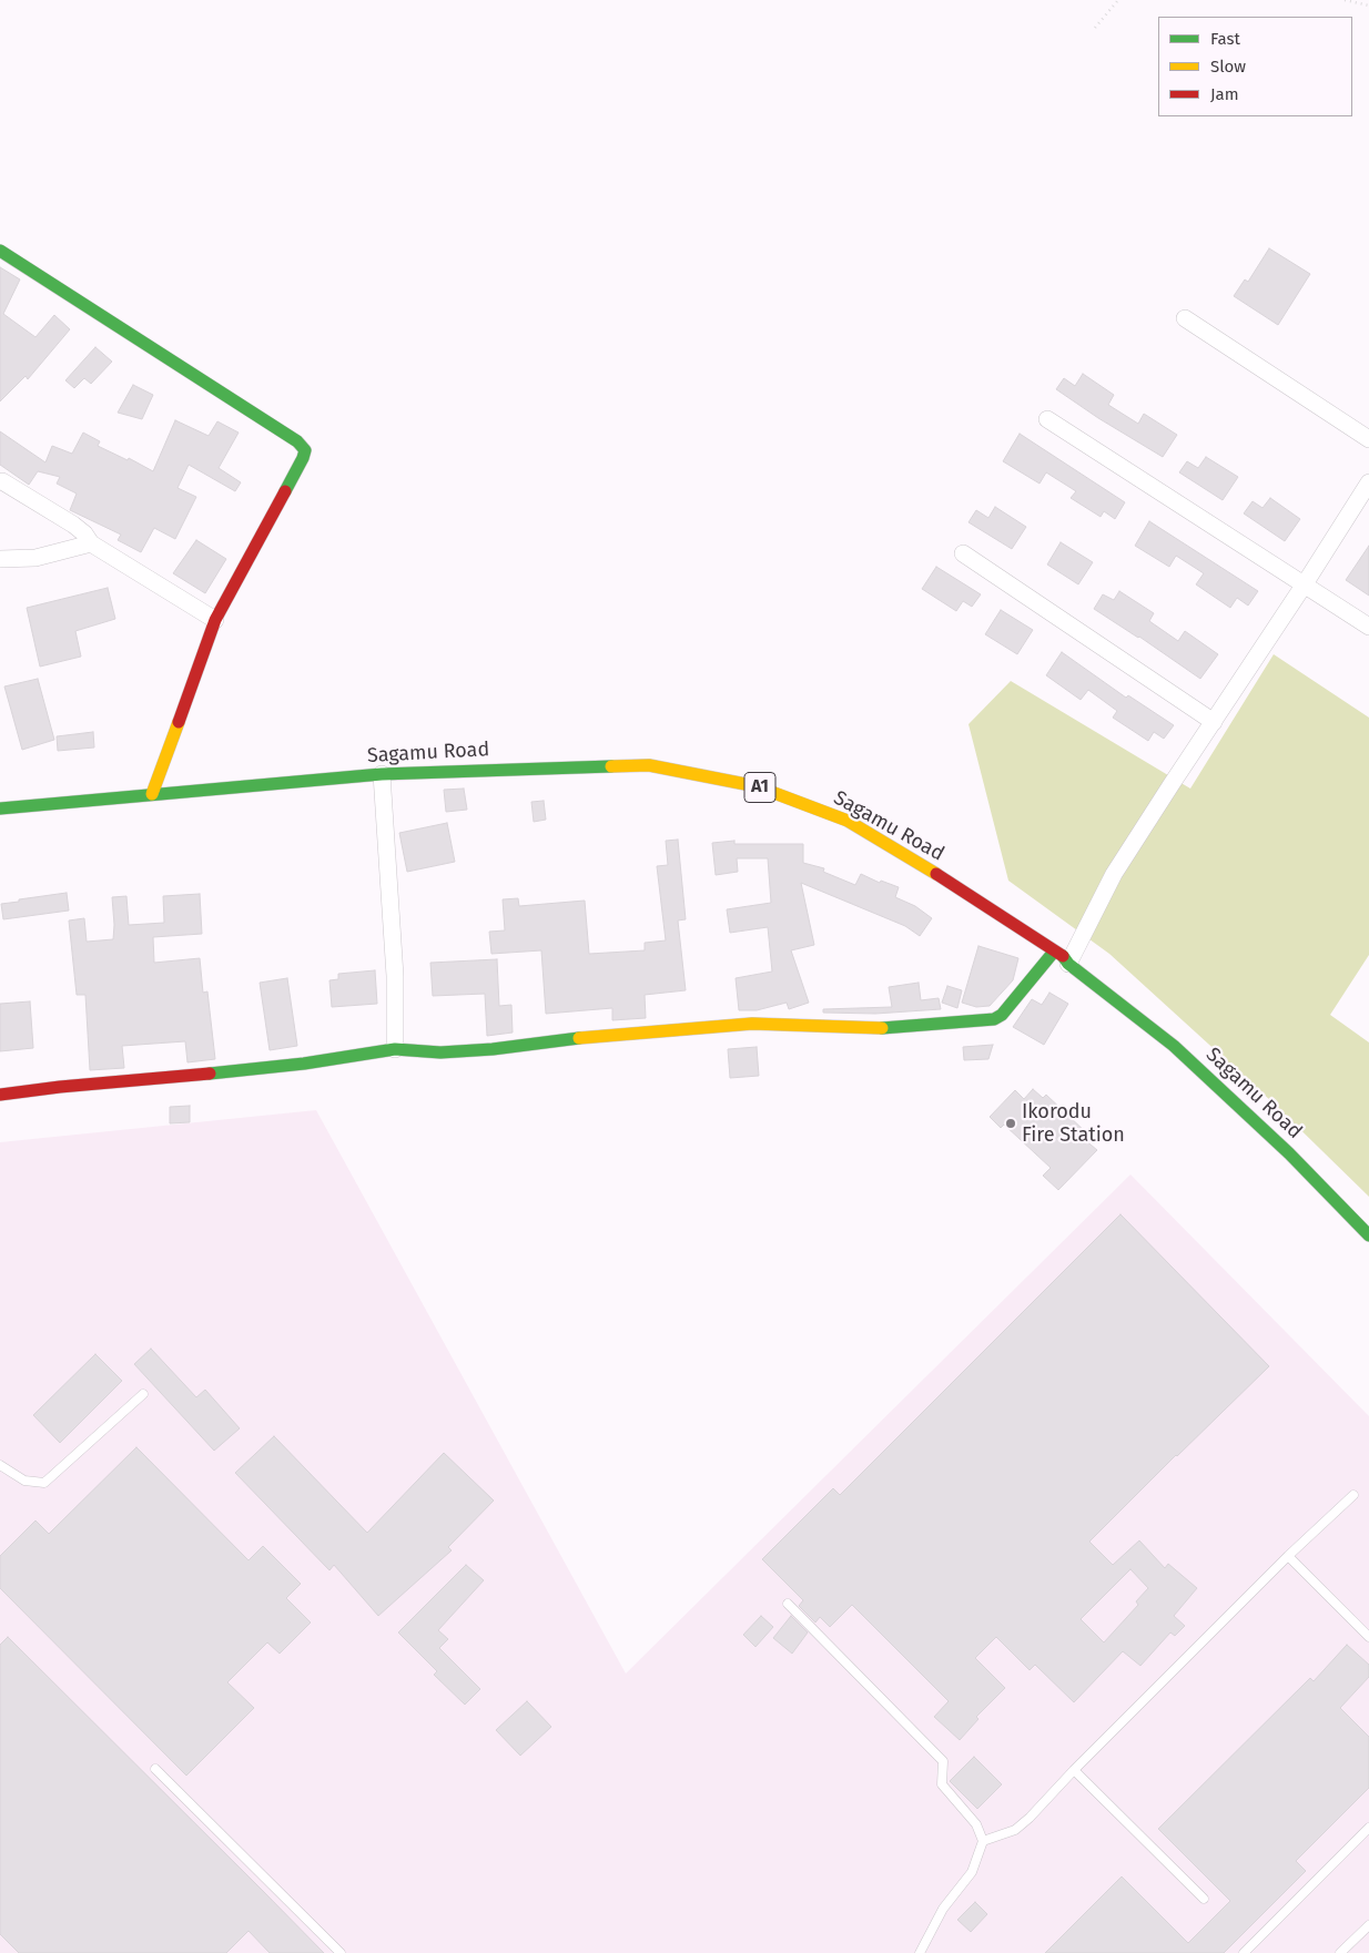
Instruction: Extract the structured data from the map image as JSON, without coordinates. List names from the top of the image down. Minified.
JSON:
{"streets":{"main road":["Sagamu Road","A1"]},"places":["Ikorodu Fire Station"],"legend":["Fast","Slow","Jam"]}
